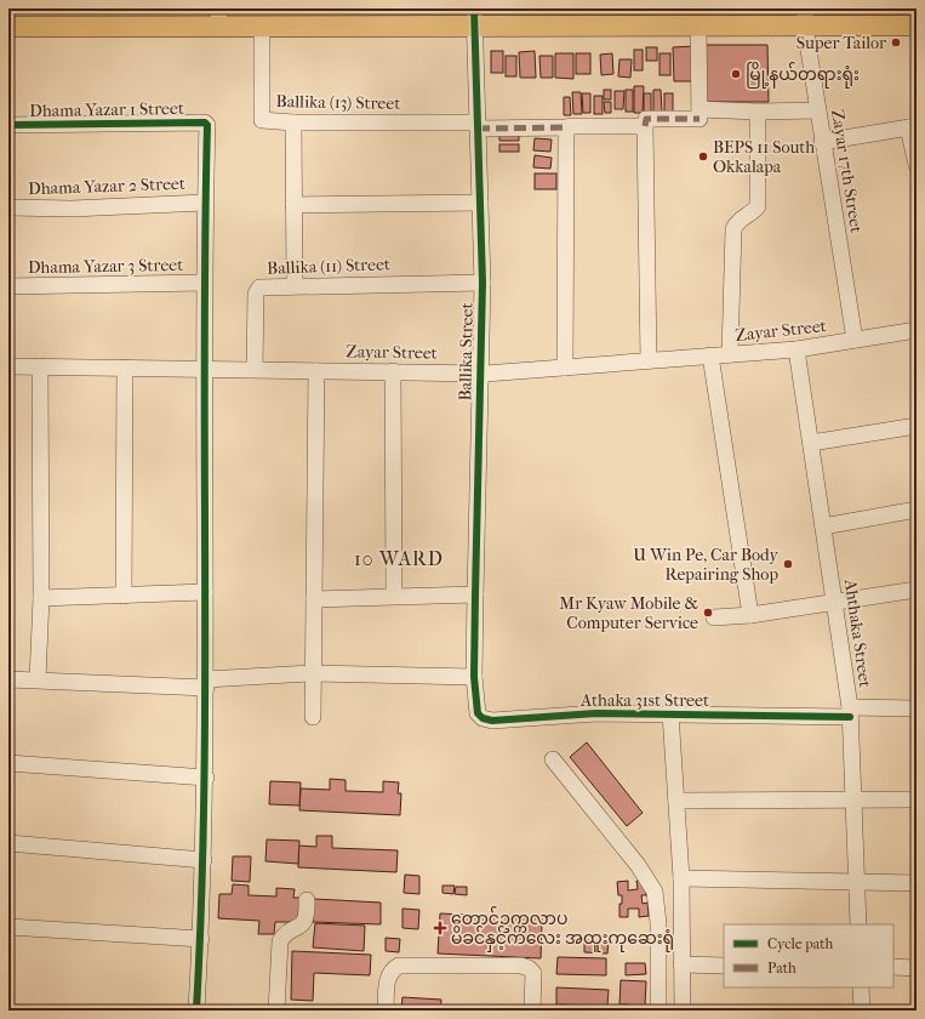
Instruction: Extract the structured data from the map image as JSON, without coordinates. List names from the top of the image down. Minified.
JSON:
{"streets":{"street":["Ballika (13) Street","Dhama Yazar 1 Street","Zayar 17th Street","Dhama Yazar 2 Street","Dhama Yazar 3 Street","Ballika (11) Street","Zayar Street","Ballika Street","Ahthaka Street","Athaka 31st Street"]},"crossings":[["Ballika (13) Street","Ballika Street"],["Dhama Yazar 1 Street","Dhama Yazar 2 Street"],["Zayar 17th Street","Zayar Street"],["Ballika (11) Street","Zayar Street"],["Ballika (11) Street","Ballika Street"],["Zayar Street","Ballika Street"],["Zayar Street","Ahthaka Street"],["Ballika Street","Athaka 31st Street"],["Ahthaka Street","Athaka 31st Street"]],"districts":["10 WARD"],"places":{"other":["Super Tailor","မြို့နယ်တရားရုံး","BEPS 11 South Okkalapa","U Win Pe, Car Body Repairing Shop","Mr Kyaw Mobile & Computer Service"],"health":["တောင်ဥက္ကလာပ မိခင်နှင့်ကလေး အထူးကုဆေးရုံ"]},"legend":["Cycle path","Path"]}
